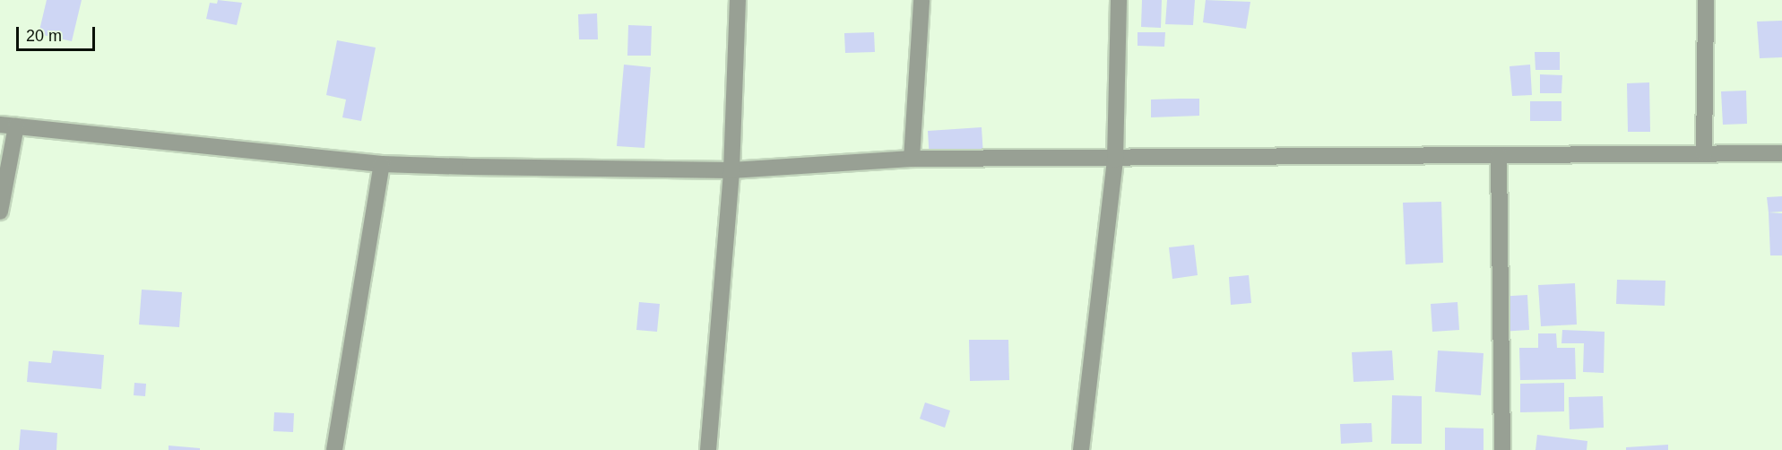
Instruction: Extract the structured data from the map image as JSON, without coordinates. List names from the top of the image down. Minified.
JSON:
{"scale_bar":"20 m"}
